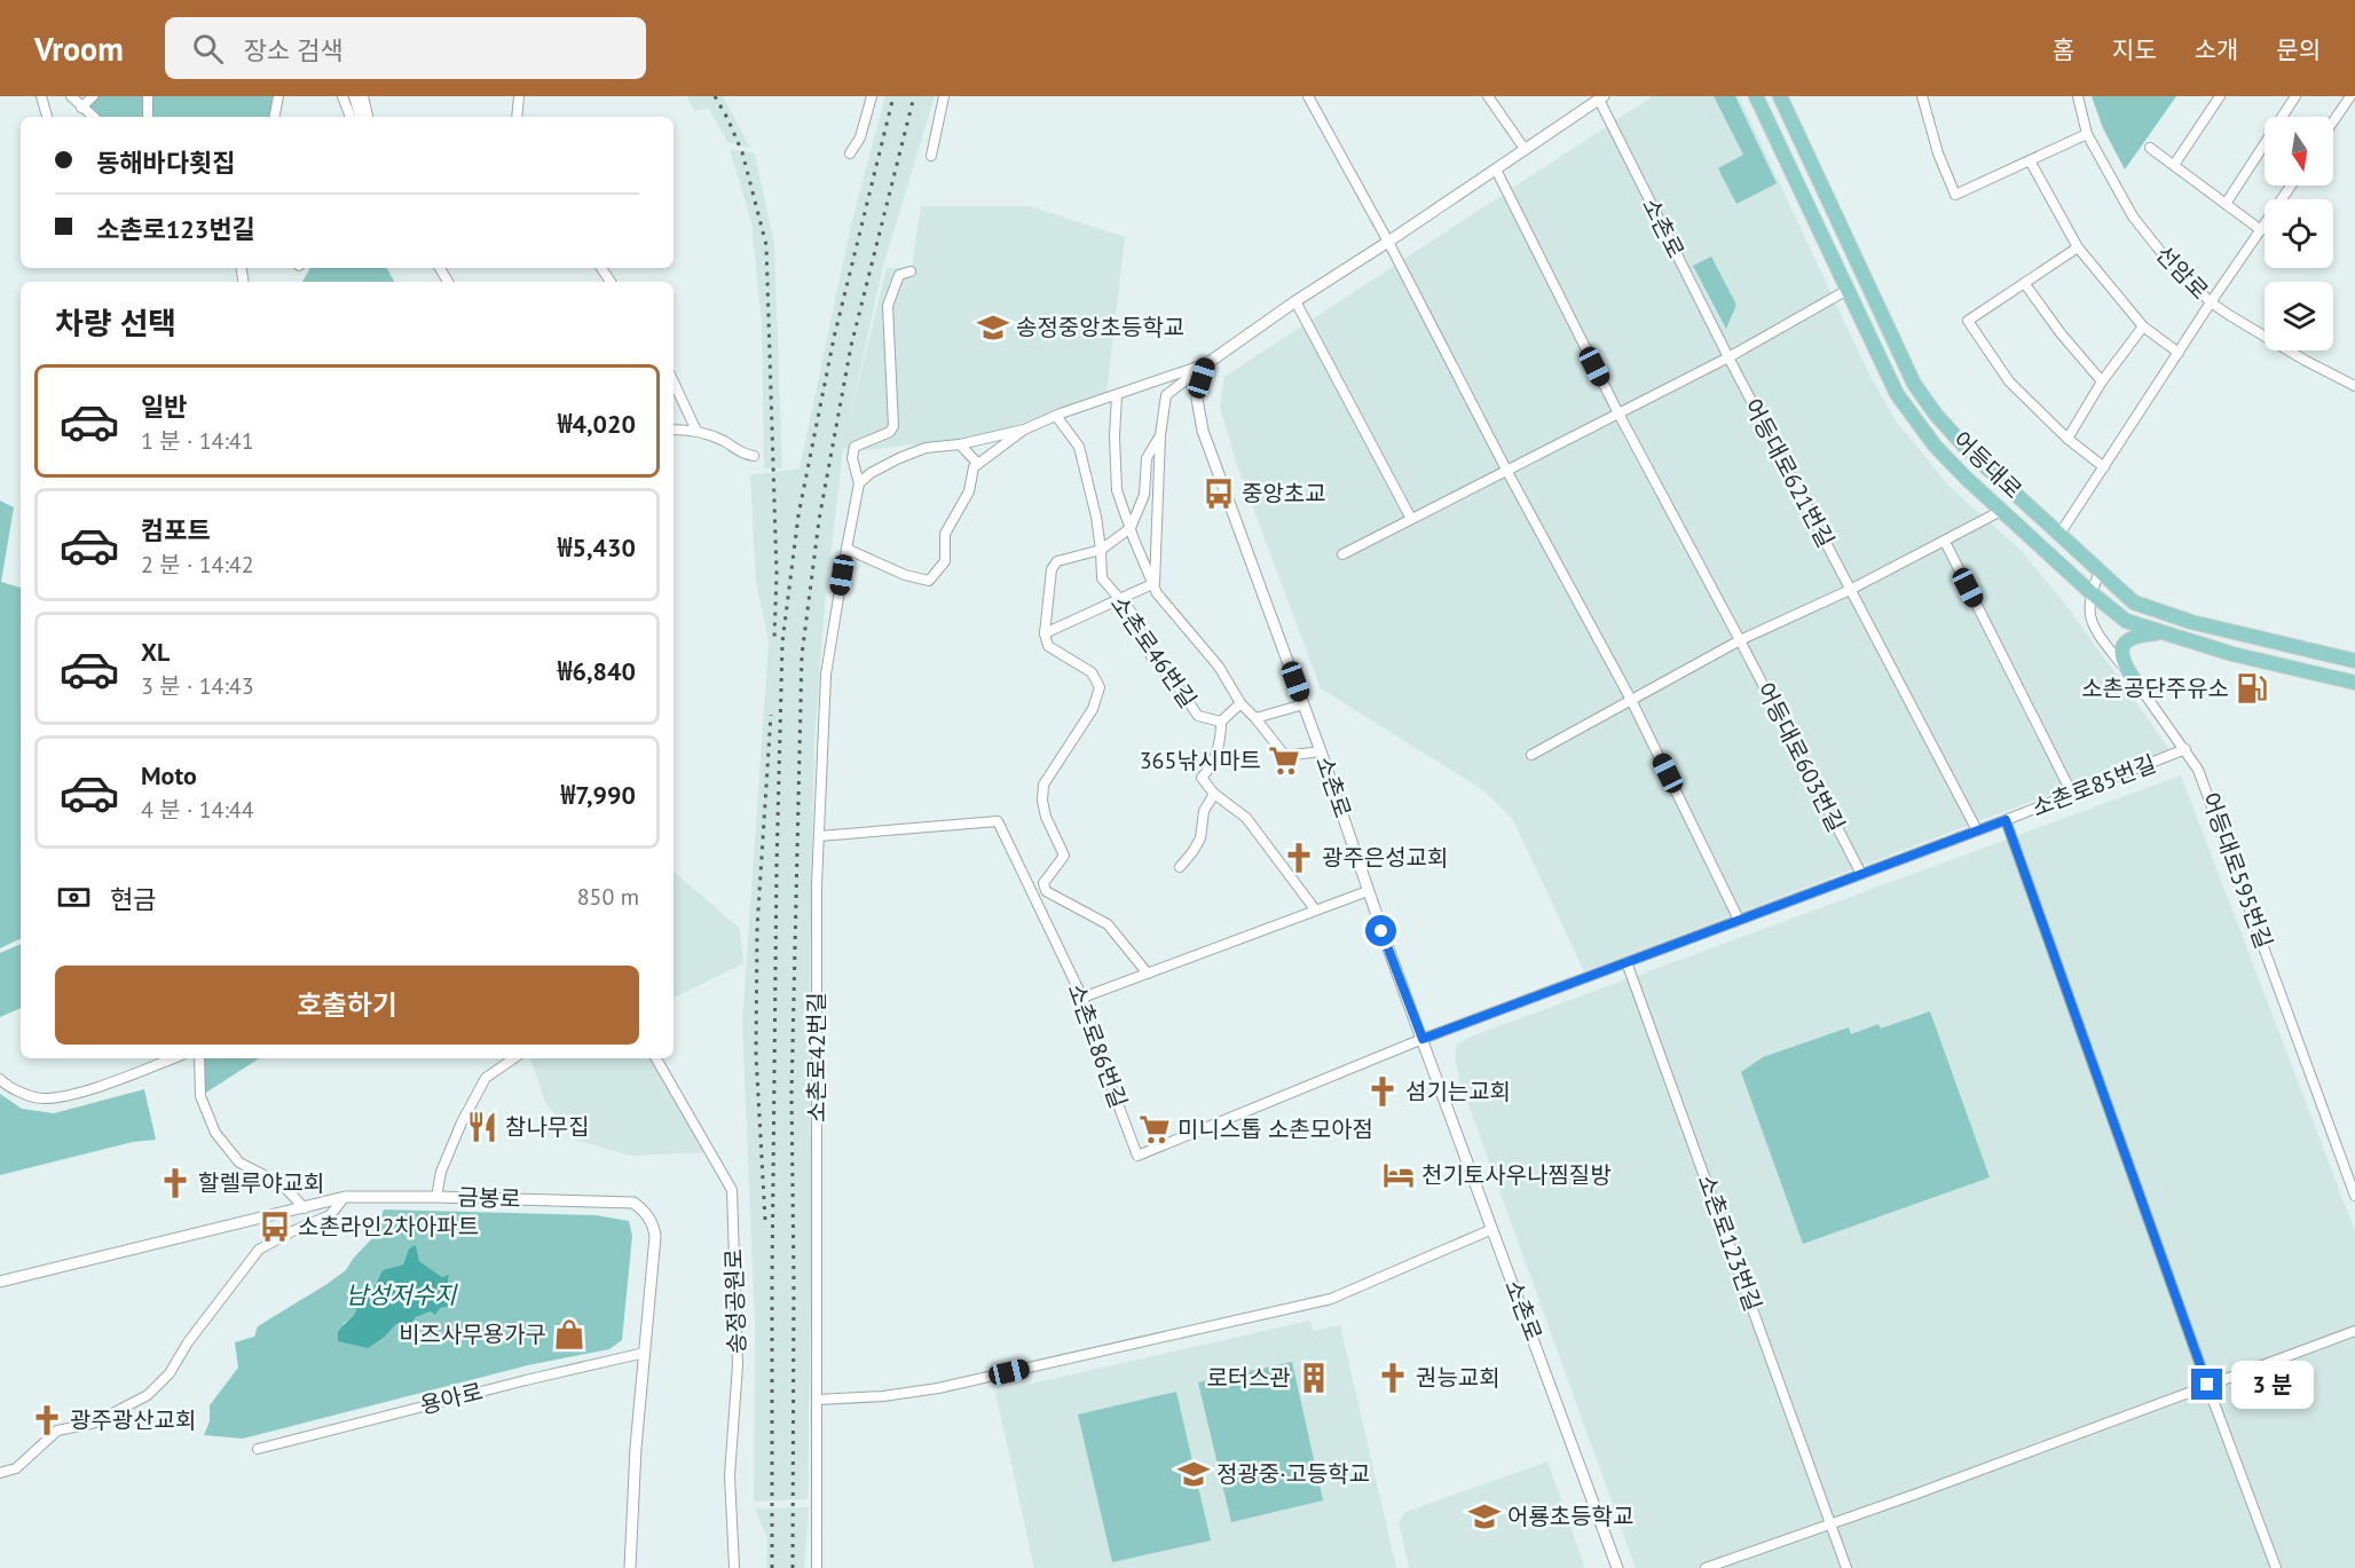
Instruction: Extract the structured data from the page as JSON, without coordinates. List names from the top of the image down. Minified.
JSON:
{"streets":{"main road":["어등대로"],"street":["소촌로","선암로","어등대로621번길","소촌로46번길","어등대로603번길","소촌로85번길","어등대로595번길","소촌로86번길","소촌로42번길","금봉로","소촌로123번길","송정공원로","용아로"]},"crossings":[["소촌로","어등대로621번길"],["소촌로","소촌로46번길"],["소촌로","소촌로85번길"],["소촌로","소촌로86번길"],["어등대로","어등대로595번길"],["어등대로621번길","소촌로85번길"],["어등대로603번길","소촌로85번길"],["소촌로85번길","어등대로595번길"],["소촌로85번길","소촌로86번길"],["소촌로85번길","소촌로123번길"],["소촌로86번길","소촌로42번길"],["금봉로","용아로"]],"water":["남성저수지"],"places":{"school or university":["송정중앙초등학교","정광중·고등학교","어룡초등학교"],"bus stop":["중앙초교","소촌라인2차아파트"],"fuel station":["소촌공단주유소"],"supermarket":["365낚시마트","미니스톱 소촌모아점"],"church":["광주은성교회","섬기는교회","할렐루야교회","권능교회","광주광산교회"],"restaurant":["참나무집"],"hotel":["천기토사우나찜질방"],"shop":["비즈사무용가구"],"building":["로터스관"]},"north":"bottom","page":{"header":"Vroom","search":"장소 검색","nav":["홈","지도","소개","문의"],"banner":["동해바다횟집","소촌로123번길"],"heading":"차량 선택","list":[{"name":"일반","note":"1 분 · 14:41","value":"₩4,020"},{"name":"컴포트","note":"2 분 · 14:42","value":"₩5,430"},{"name":"XL","note":"3 분 · 14:43","value":"₩6,840"},{"name":"Moto","note":"4 분 · 14:44","value":"₩7,990"}],"pay":["현금","850 m"],"buttons":"호출하기","bubble":"3 분"}}
